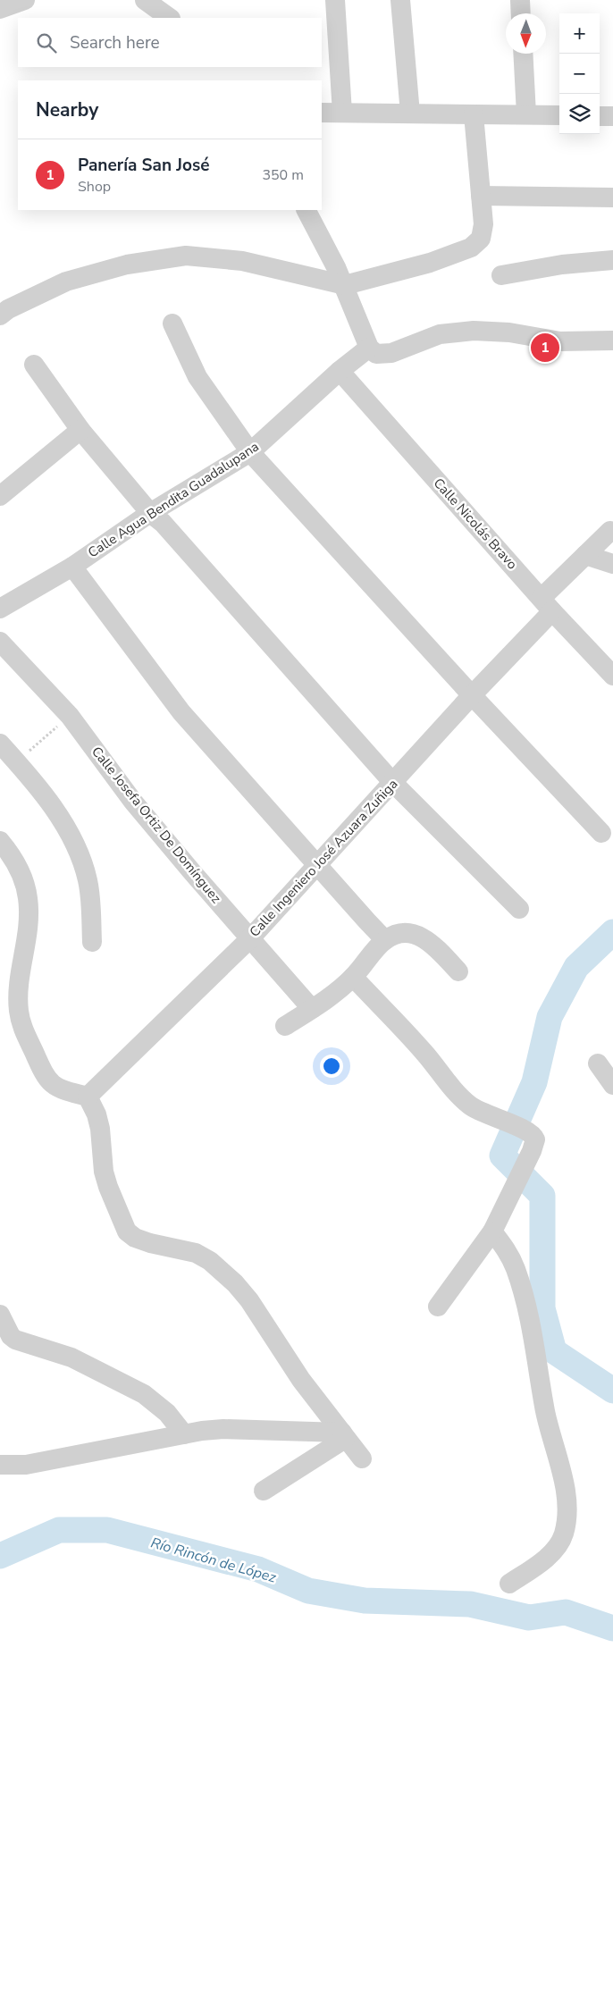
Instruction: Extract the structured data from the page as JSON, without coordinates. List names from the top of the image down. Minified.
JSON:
{"streets":{"street":["Calle Agua Bendita Guadalupana","Calle Nicolás Bravo","Calle Josefa Ortiz De Domínguez","Calle Ingeniero José Azuara Zuñiga"]},"crossings":[["Calle Agua Bendita Guadalupana","Calle Nicolás Bravo"],["Calle Nicolás Bravo","Calle Ingeniero José Azuara Zuñiga"],["Calle Josefa Ortiz De Domínguez","Calle Ingeniero José Azuara Zuñiga"]],"water":["Río Rincón de López"],"north":"bottom","page":{"map_buttons":["+","−"],"search":"Search here","heading":"Nearby","list":[{"mark":"1","name":"Panería San José","note":"Shop","value":"350 m"}],"pins":"1"}}
